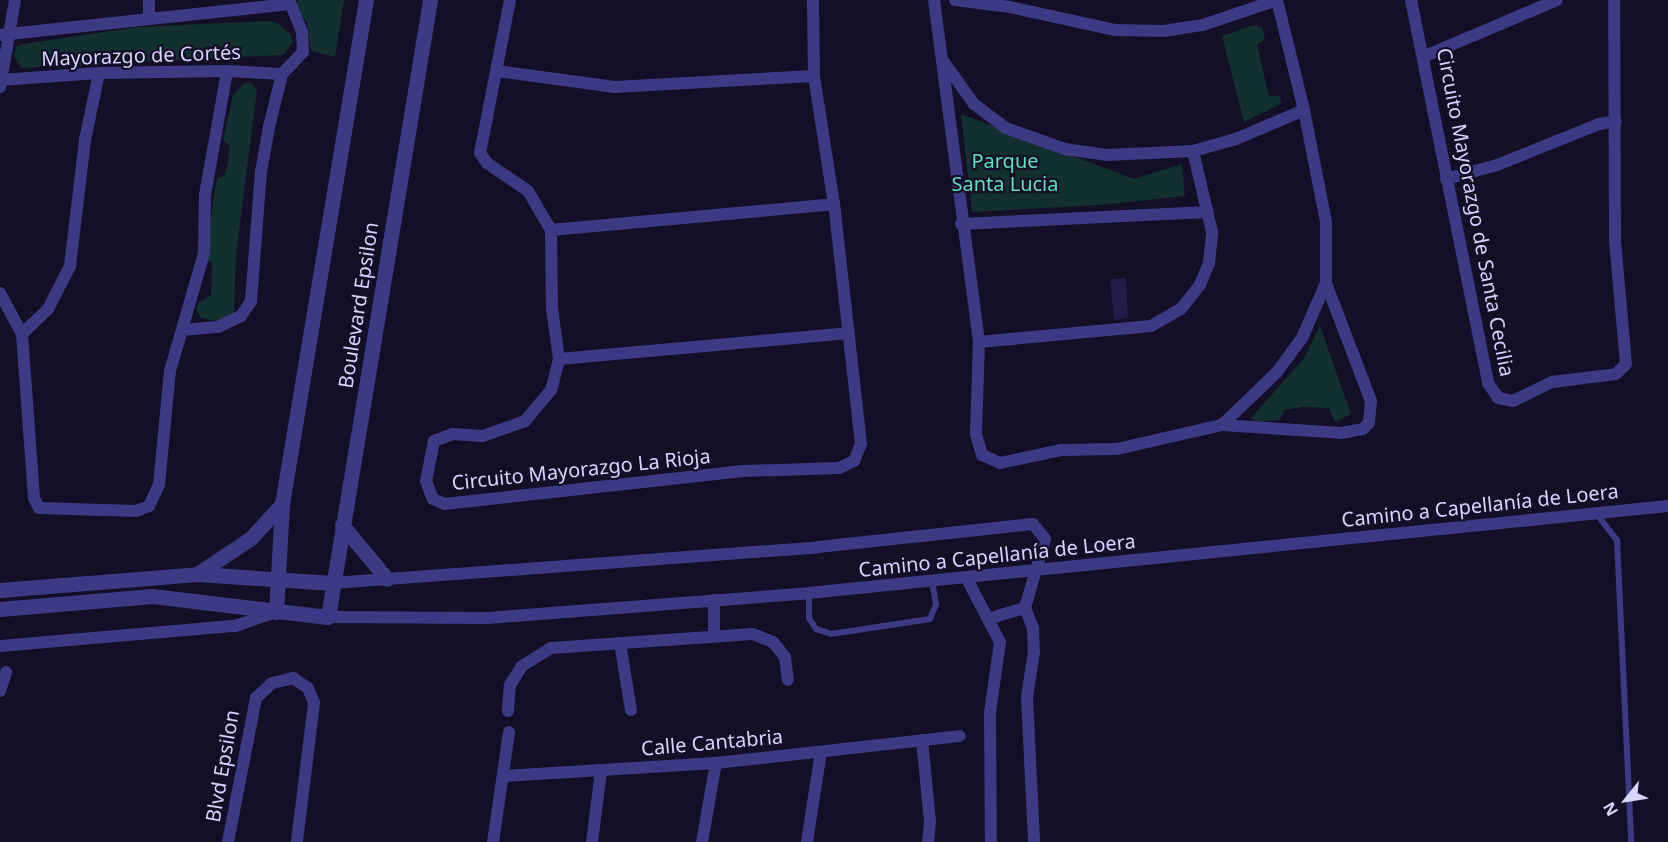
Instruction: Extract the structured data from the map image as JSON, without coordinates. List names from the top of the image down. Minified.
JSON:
{"streets":{"street":["Mayorazgo de Cortés","Circuito Mayorazgo de Santa Cecilia","Boulevard Epsilon","Circuito Mayorazgo La Rioja","Camino a Capellanía de Loera","Calle Cantabria","Blvd Epsilon"]},"crossings":[["Boulevard Epsilon","Camino a Capellanía de Loera"]],"parks":["Parque Santa Lucia"],"north":"bottom left"}
